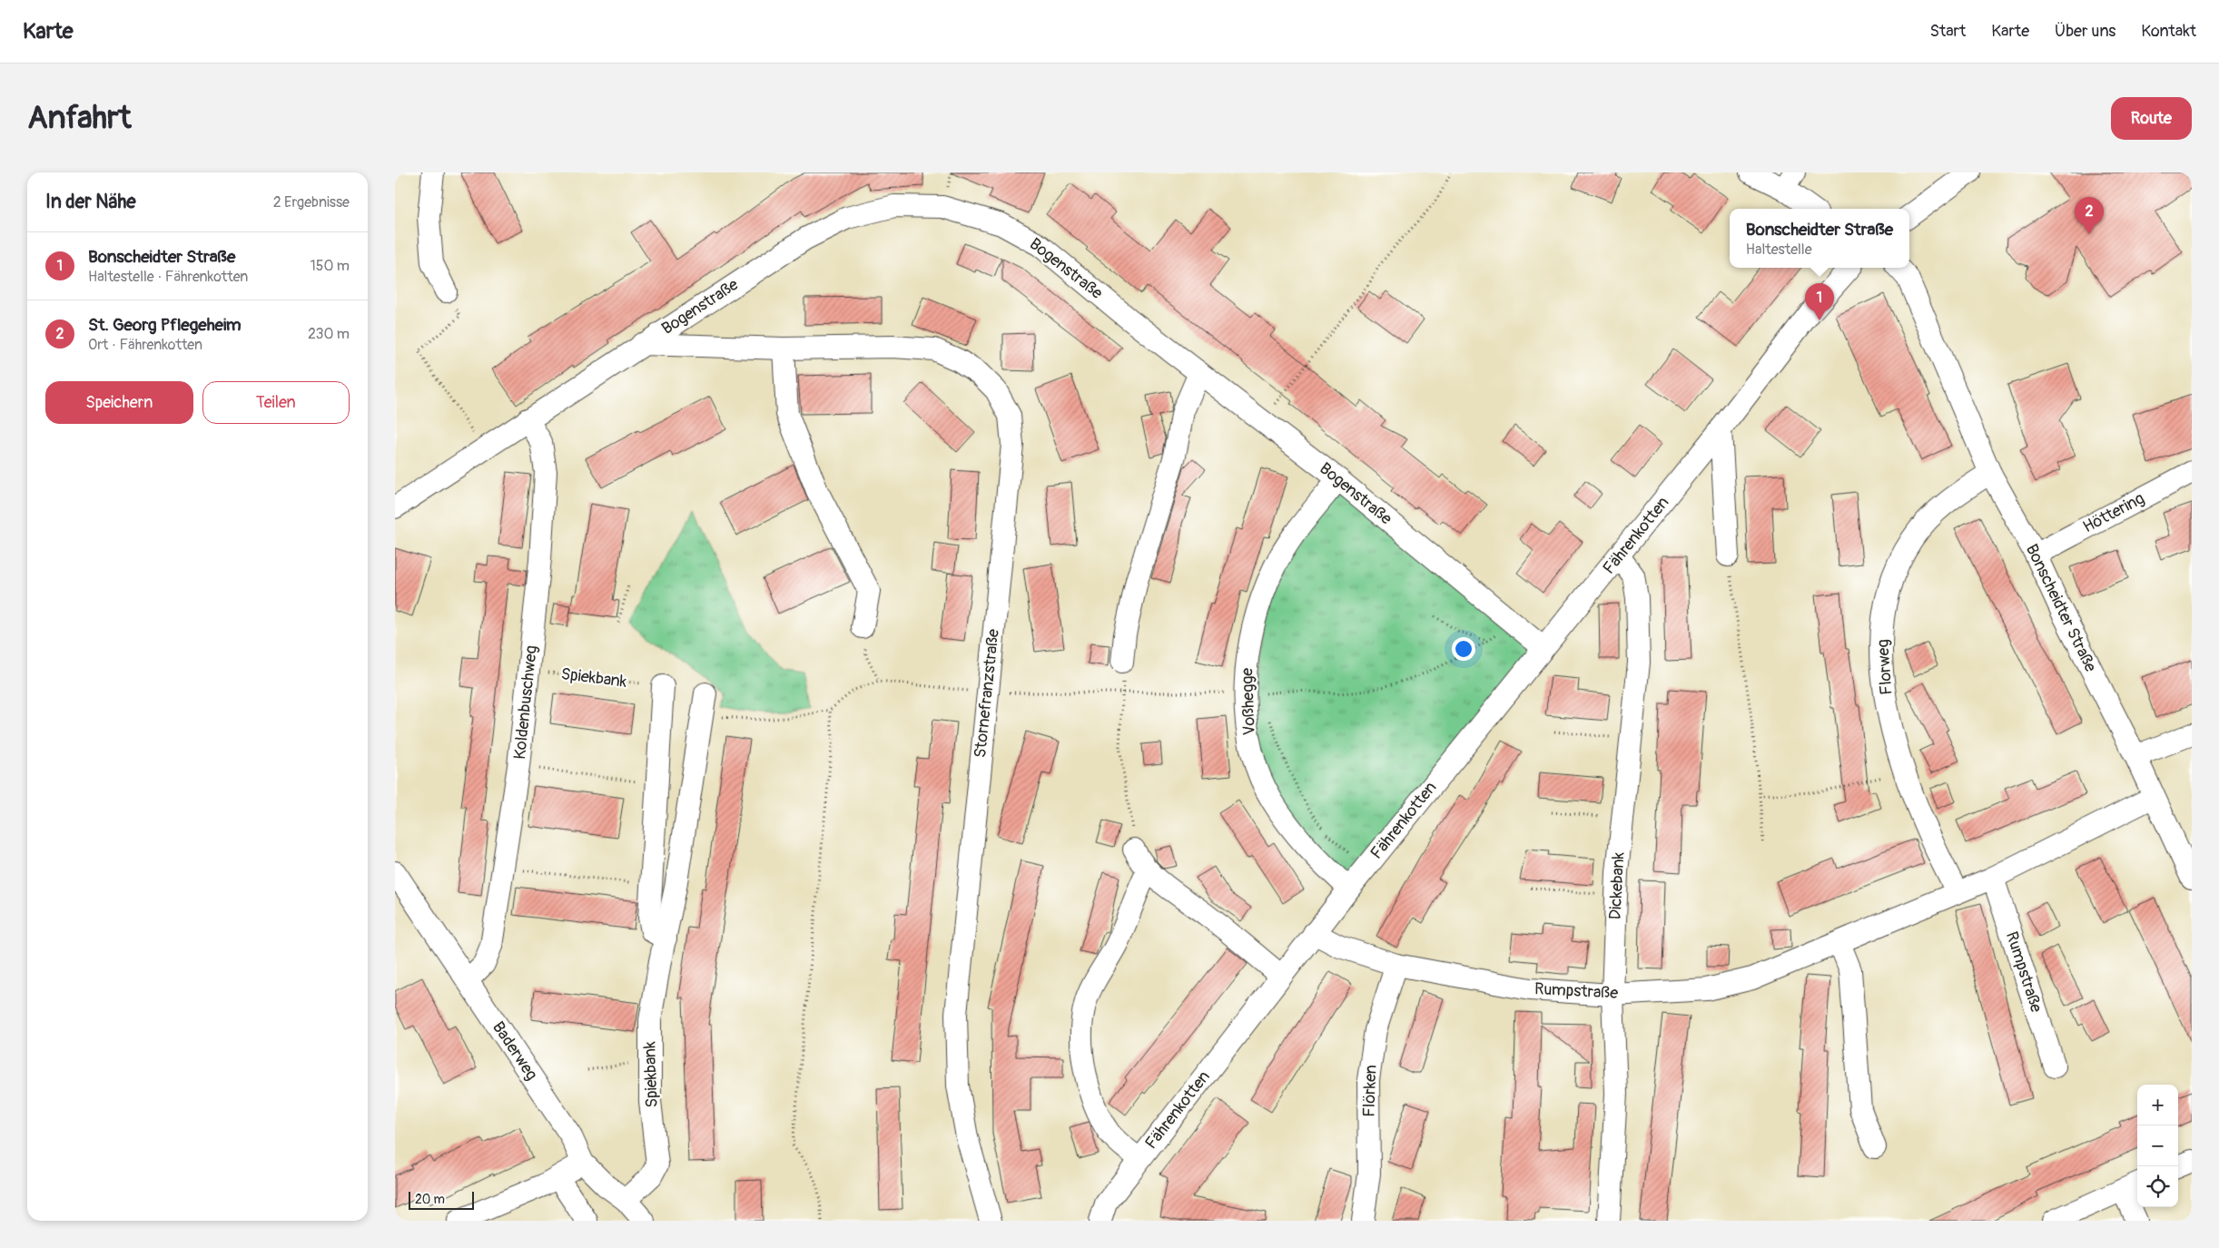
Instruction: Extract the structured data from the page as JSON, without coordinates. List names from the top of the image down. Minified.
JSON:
{"streets":{"street":["Bogenstraße","Höttering","Fährenkotten","Bonscheidter Straße","Florweg","Spiekbank","Stornefranzstraße","Voßhegge","Koldenbuschweg","Dickebank","Rumpstraße","Baderweg","Flörken"]},"crossings":[["Bogenstraße","Fährenkotten"],["Bogenstraße","Stornefranzstraße"],["Bogenstraße","Voßhegge"],["Bogenstraße","Koldenbuschweg"],["Höttering","Bonscheidter Straße"],["Fährenkotten","Voßhegge"],["Fährenkotten","Dickebank"],["Fährenkotten","Rumpstraße"],["Bonscheidter Straße","Florweg"],["Bonscheidter Straße","Rumpstraße"],["Florweg","Rumpstraße"],["Spiekbank","Baderweg"],["Koldenbuschweg","Baderweg"],["Dickebank","Rumpstraße"],["Rumpstraße","Flörken"]],"scale_bar":"20 m","page":{"header":"Karte","nav":["Start","Karte","Über uns","Kontakt"],"buttons":["Route",["Speichern","Teilen"]],"title":"Anfahrt","heading":["In der Nähe","2 Ergebnisse"],"pins":["2","1"],"popup":["Bonscheidter Straße","Haltestelle"],"list":[{"mark":"1","name":"Bonscheidter Straße","note":"Haltestelle · Fährenkotten","value":"150 m"},{"mark":"2","name":"St. Georg Pflegeheim","note":"Ort · Fährenkotten","value":"230 m"}],"map_buttons":["+","−"],"scale":"20 m"}}
